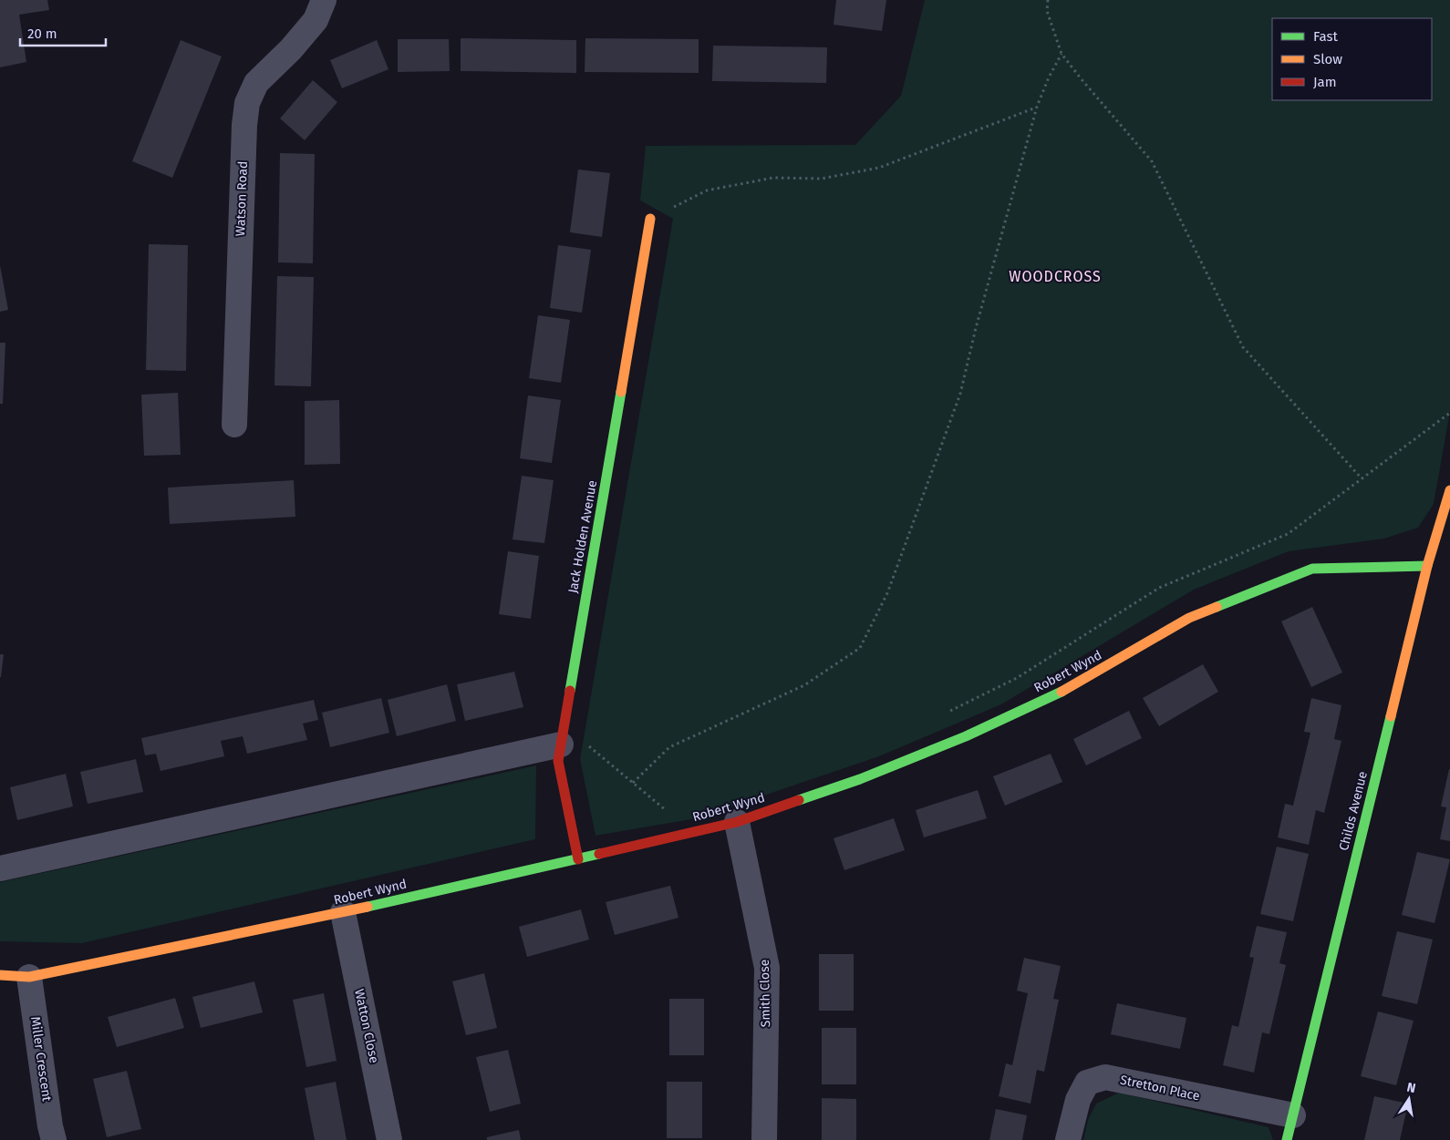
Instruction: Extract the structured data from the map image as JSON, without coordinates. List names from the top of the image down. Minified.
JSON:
{"streets":{"street":["Watson Road","Jack Holden Avenue","Robert Wynd","Childs Avenue","Smith Close","Watton Close","Miller Crescent","Stretton Place"]},"crossings":[["Jack Holden Avenue","Robert Wynd"],["Robert Wynd","Childs Avenue"],["Robert Wynd","Smith Close"],["Robert Wynd","Watton Close"],["Robert Wynd","Miller Crescent"],["Childs Avenue","Stretton Place"]],"districts":["WOODCROSS"],"legend":["Fast","Slow","Jam"],"scale_bar":"20 m","north":"top"}
